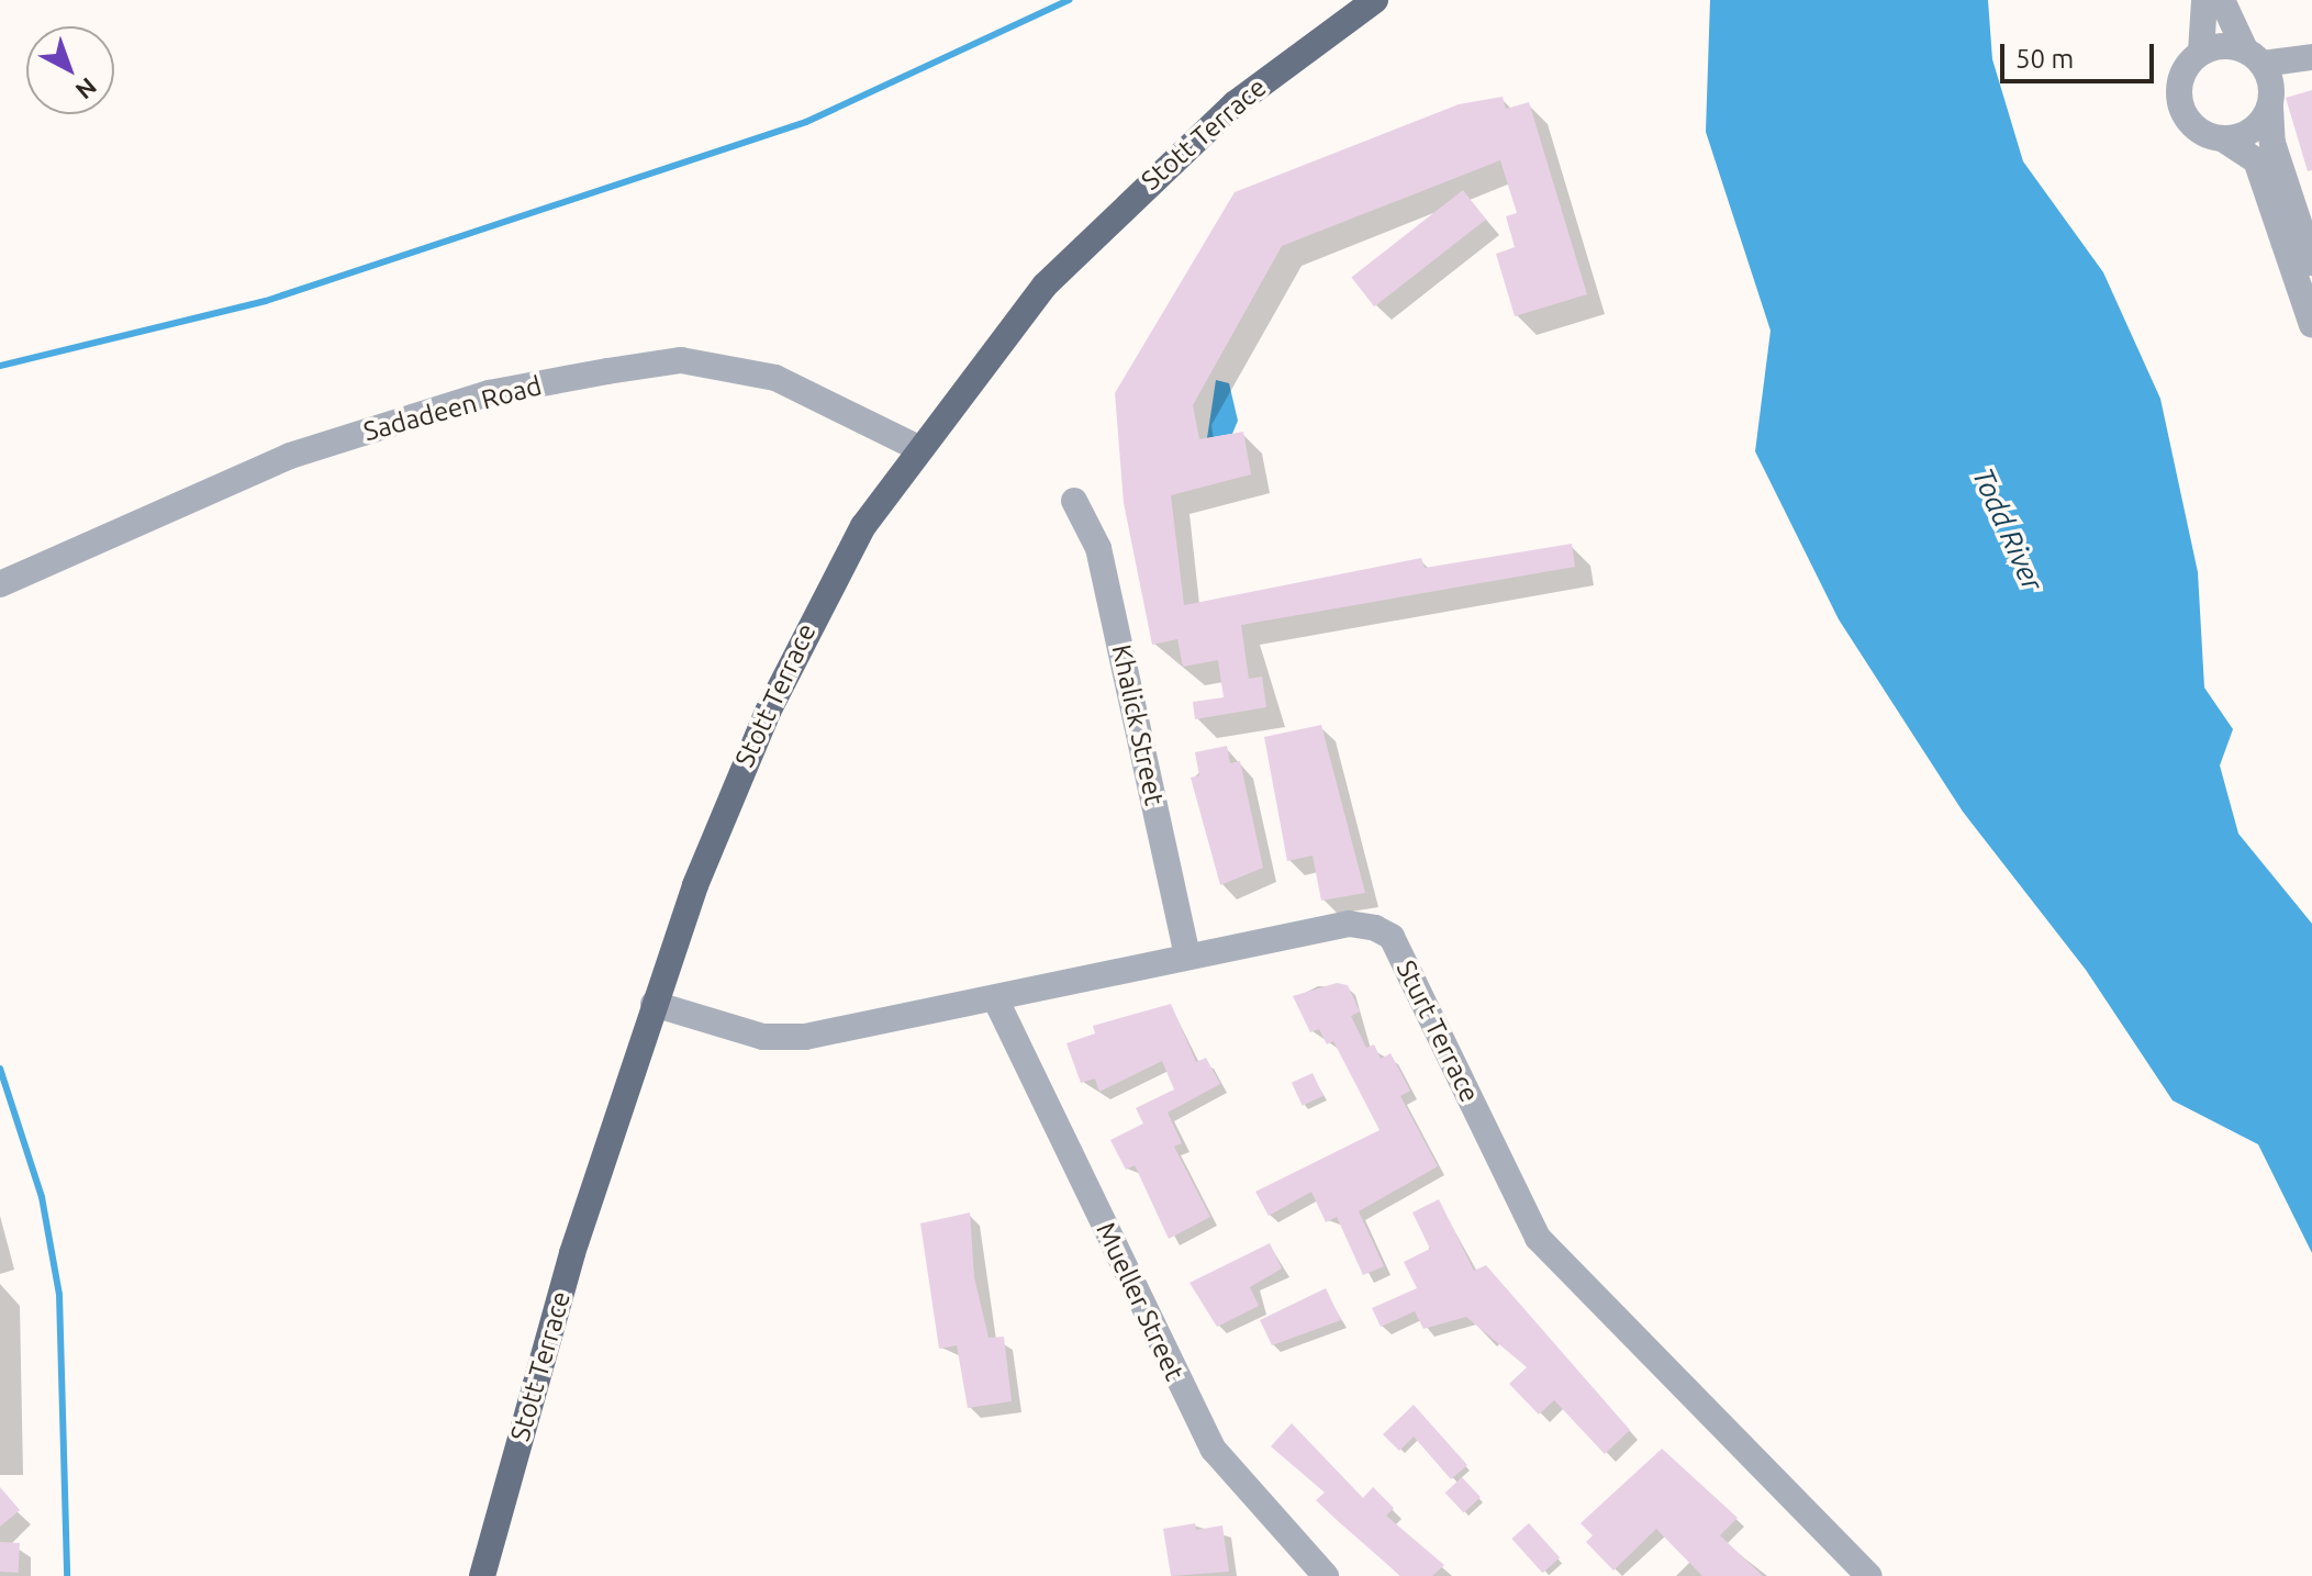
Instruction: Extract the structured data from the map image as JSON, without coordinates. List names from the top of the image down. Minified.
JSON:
{"streets":{"main road":["Stott Terrace"],"street":["Sadadeen Road","Khalick Street","Sturt Terrace","Mueller Street"]},"crossings":[["Stott Terrace","Sadadeen Road"],["Stott Terrace","Sturt Terrace"],["Khalick Street","Sturt Terrace"],["Sturt Terrace","Mueller Street"]],"water":["Todd River"],"scale_bar":"50 m","north":"bottom right"}
